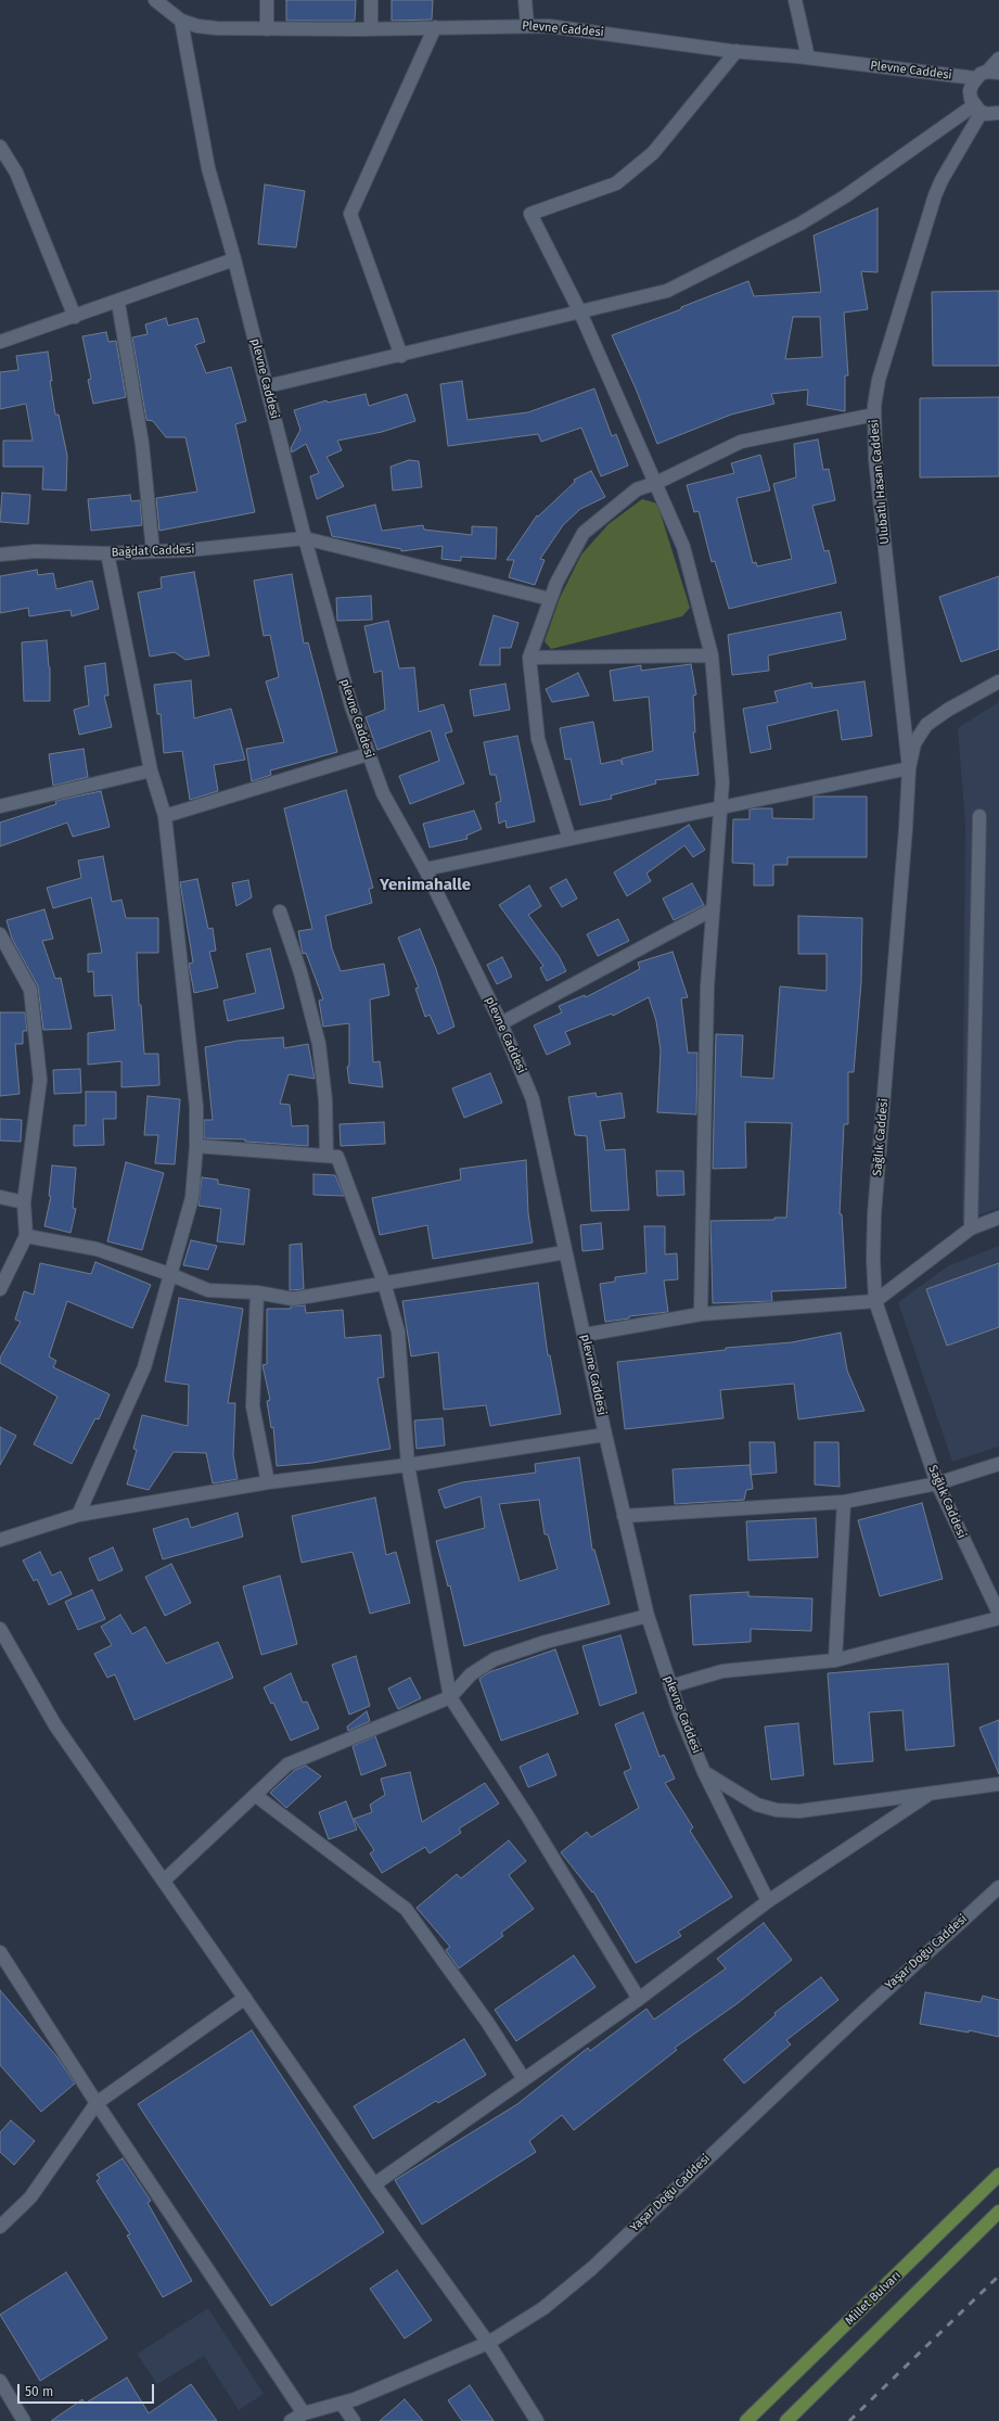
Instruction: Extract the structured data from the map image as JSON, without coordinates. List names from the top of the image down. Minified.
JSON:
{"streets":{"main road":["Millet Bulvarı"],"street":["Plevne Caddesi","plevne Caddesi","Ulubatlı Hasan Caddesi","Bağdat Caddesi","Sağlık Caddesi","Yaşar Doğu Caddesi"]},"crossings":[["Plevne Caddesi","plevne Caddesi"],["plevne Caddesi","Bağdat Caddesi"],["Ulubatlı Hasan Caddesi","Sağlık Caddesi"]],"districts":["Yenimahalle"],"scale_bar":"50 m"}
